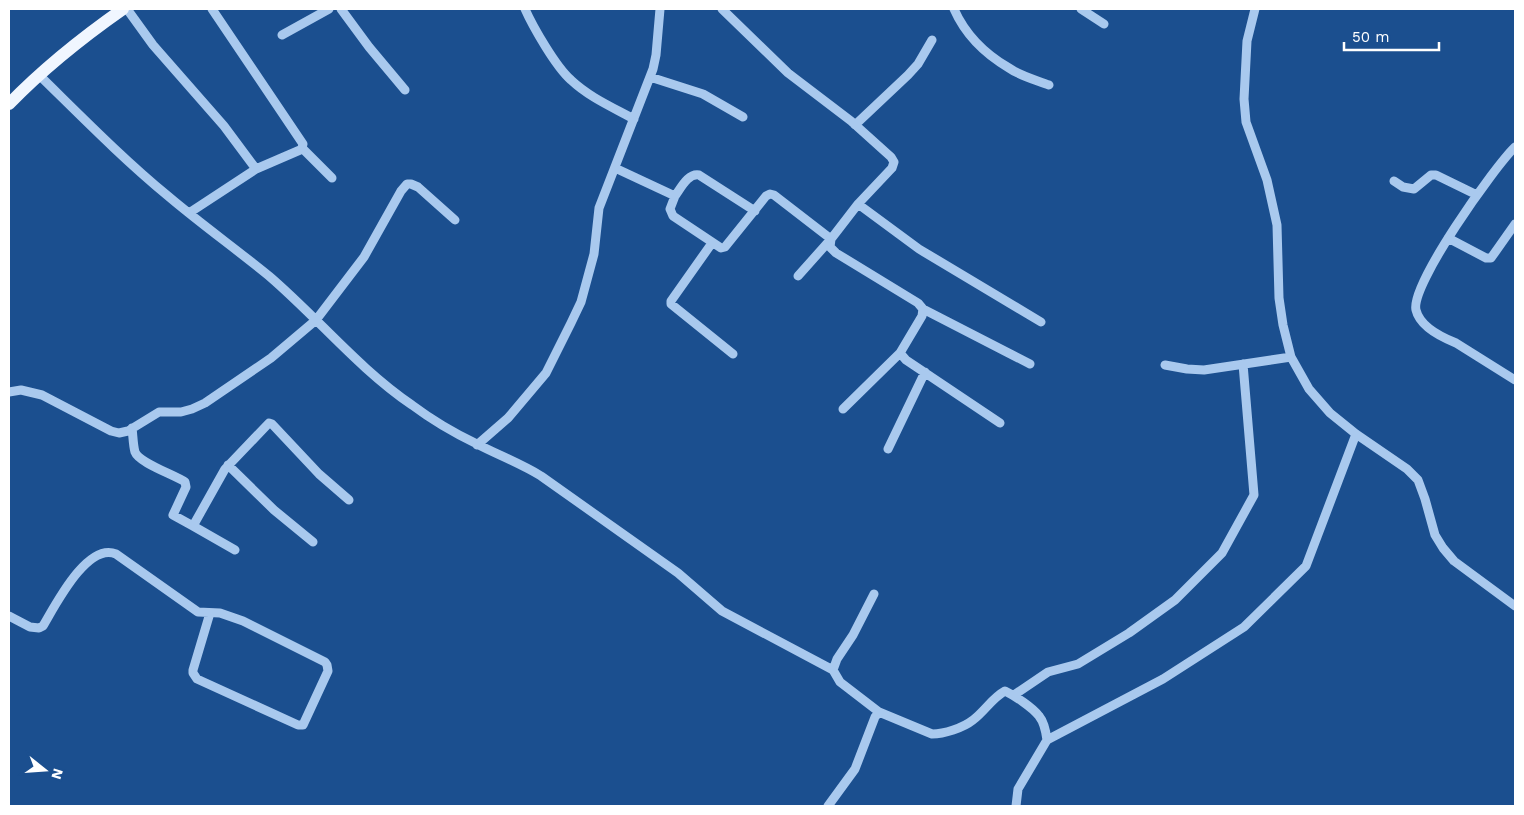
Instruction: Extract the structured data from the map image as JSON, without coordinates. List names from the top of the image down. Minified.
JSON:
{"scale_bar":"50 m","north":"right"}
